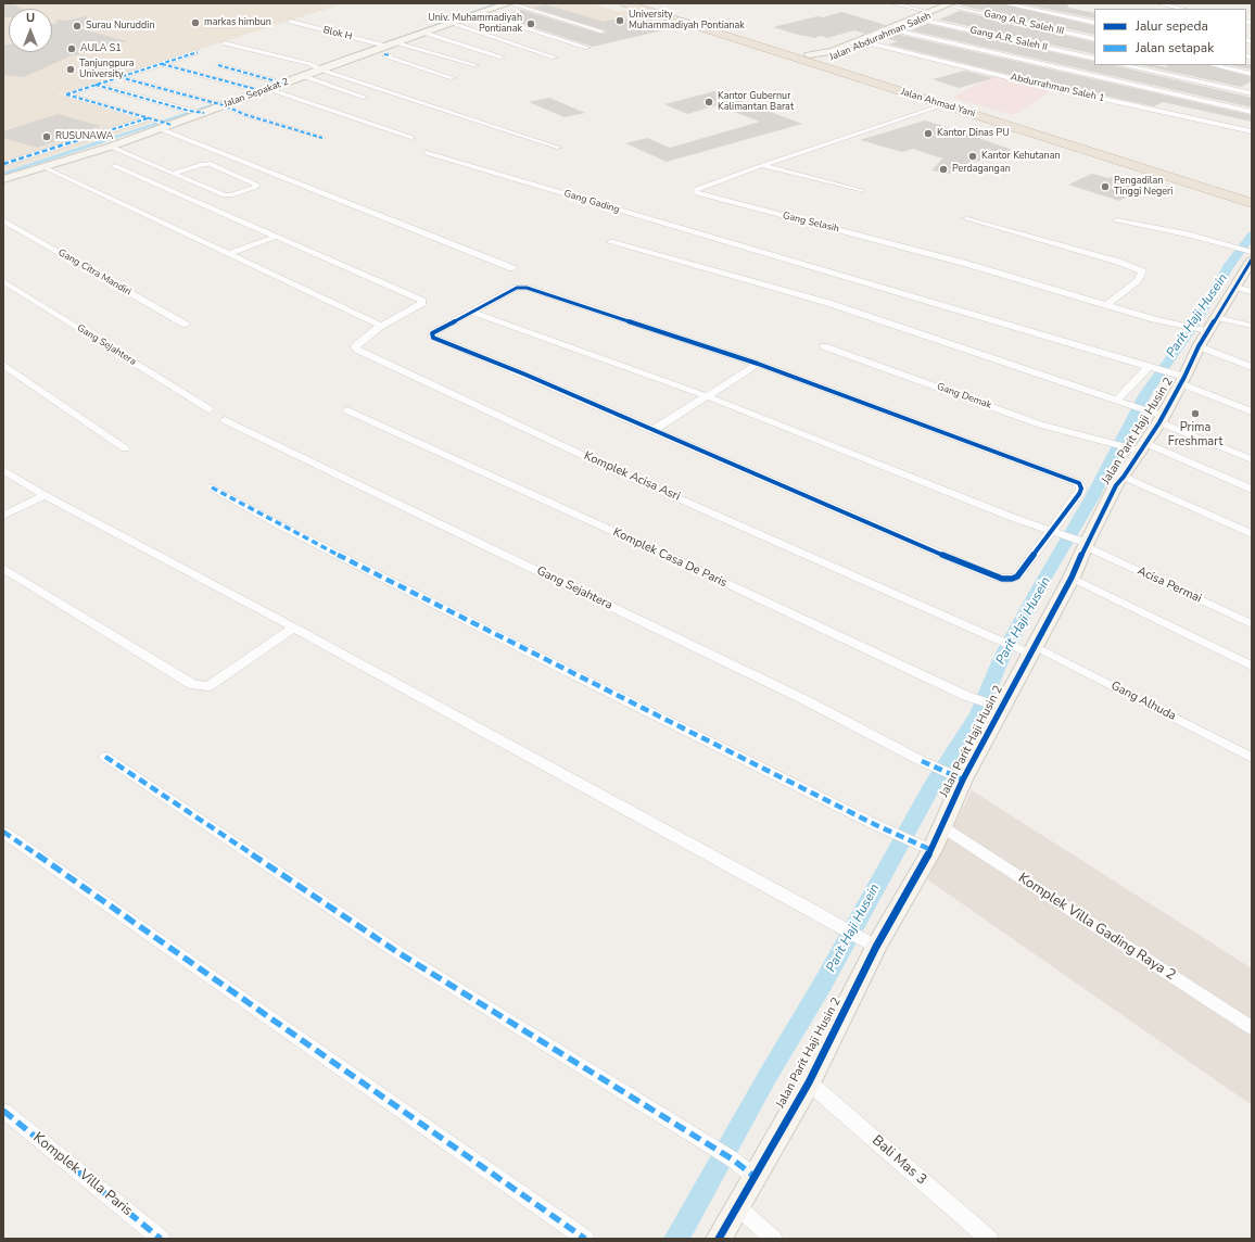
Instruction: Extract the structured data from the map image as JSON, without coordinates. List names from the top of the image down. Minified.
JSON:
{"streets":{"highway":["Jalan Ahmad Yani"],"street":["Gang A.R. Saleh III","Blok H","Jalan Abdurahman Saleh","Gang A.R. Saleh II","Abdurrahman Saleh 1","Jalan Sepakat 2","Gang Gading","Gang Selasih","Gang Citra Mandiri","Gang Sejahtera","Gang Demak","Jalan Parit Haji Husin 2","Komplek Acisa Asri","Komplek Casa De Paris","Acisa Permai","Gang Alhuda","Komplek Villa Gading Raya 2","Bali Mas 3","Komplek Villa Paris"]},"crossings":[["Gang A.R. Saleh III","Jalan Abdurahman Saleh"],["Blok H","Jalan Sepakat 2"],["Jalan Abdurahman Saleh","Gang A.R. Saleh II"],["Jalan Abdurahman Saleh","Abdurrahman Saleh 1"],["Jalan Abdurahman Saleh","Jalan Ahmad Yani"],["Jalan Ahmad Yani","Gang Selasih"],["Gang Gading","Jalan Parit Haji Husin 2"],["Gang Selasih","Jalan Parit Haji Husin 2"],["Gang Sejahtera","Jalan Parit Haji Husin 2"],["Gang Demak","Jalan Parit Haji Husin 2"],["Jalan Parit Haji Husin 2","Komplek Casa De Paris"],["Jalan Parit Haji Husin 2","Acisa Permai"],["Jalan Parit Haji Husin 2","Gang Alhuda"],["Jalan Parit Haji Husin 2","Komplek Villa Gading Raya 2"],["Jalan Parit Haji Husin 2","Bali Mas 3"],["Komplek Acisa Asri","Gang Alhuda"]],"water":["Parit Haji Husein"],"places":["University Muhammadiyah Pontianak","markas himbun","Univ. Muhammadiyah Pontianak","Surau Nuruddin","AULA S1","Tanjungpura University","Kantor Gubernur Kalimantan Barat","Kantor Dinas PU","RUSUNAWA","Kantor Kehutanan","Perdagangan","Pengadilan Tinggi Negeri","Prima Freshmart"],"legend":["Jalur sepeda","Jalan setapak"],"north":"top"}
